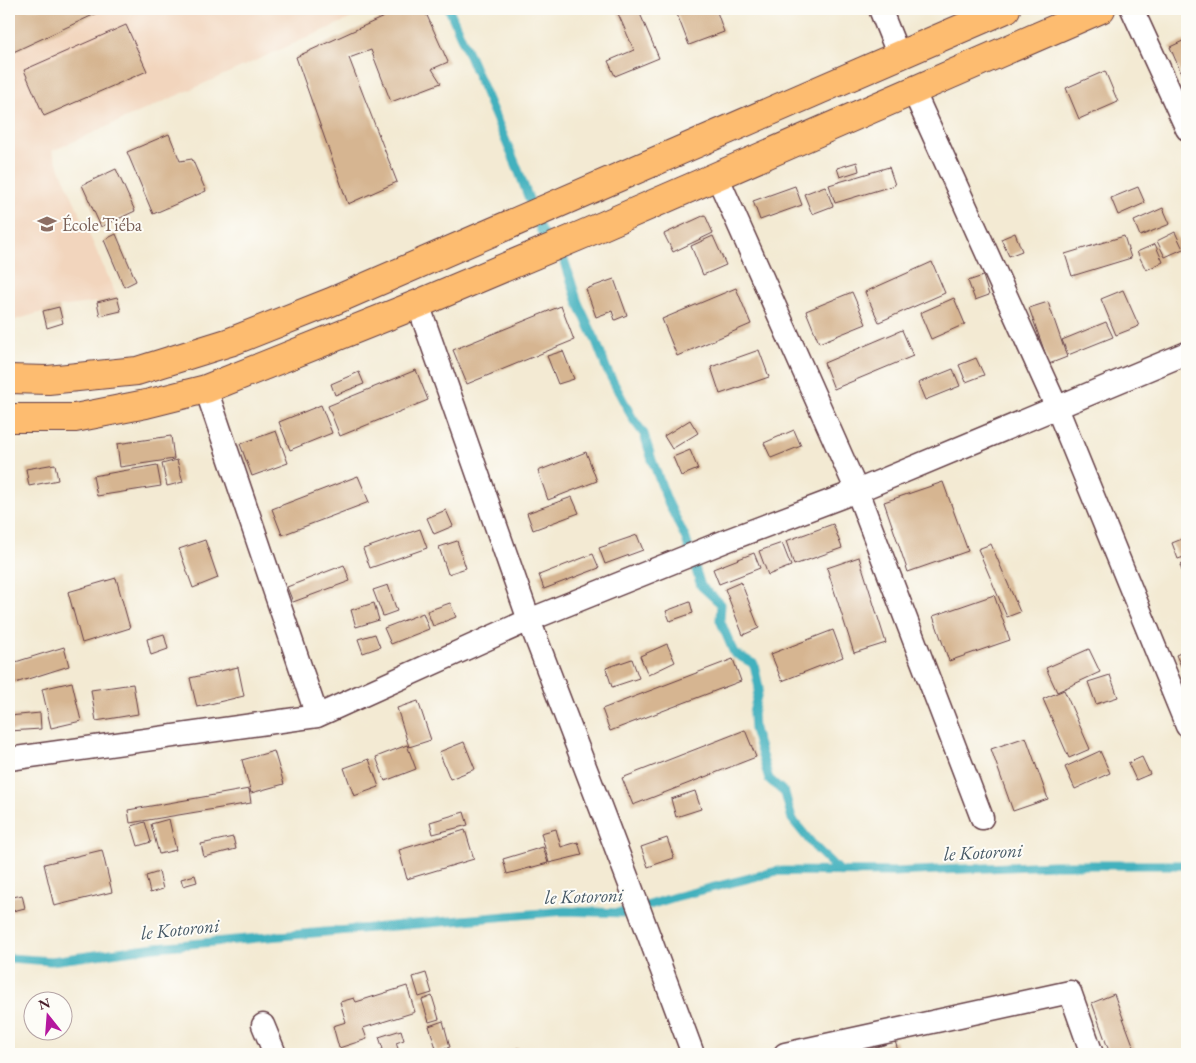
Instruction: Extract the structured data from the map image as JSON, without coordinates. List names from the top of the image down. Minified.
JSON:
{"water":["le Kotoroni"],"places":{"school or university":["École Tiéba"]},"north":"top"}
